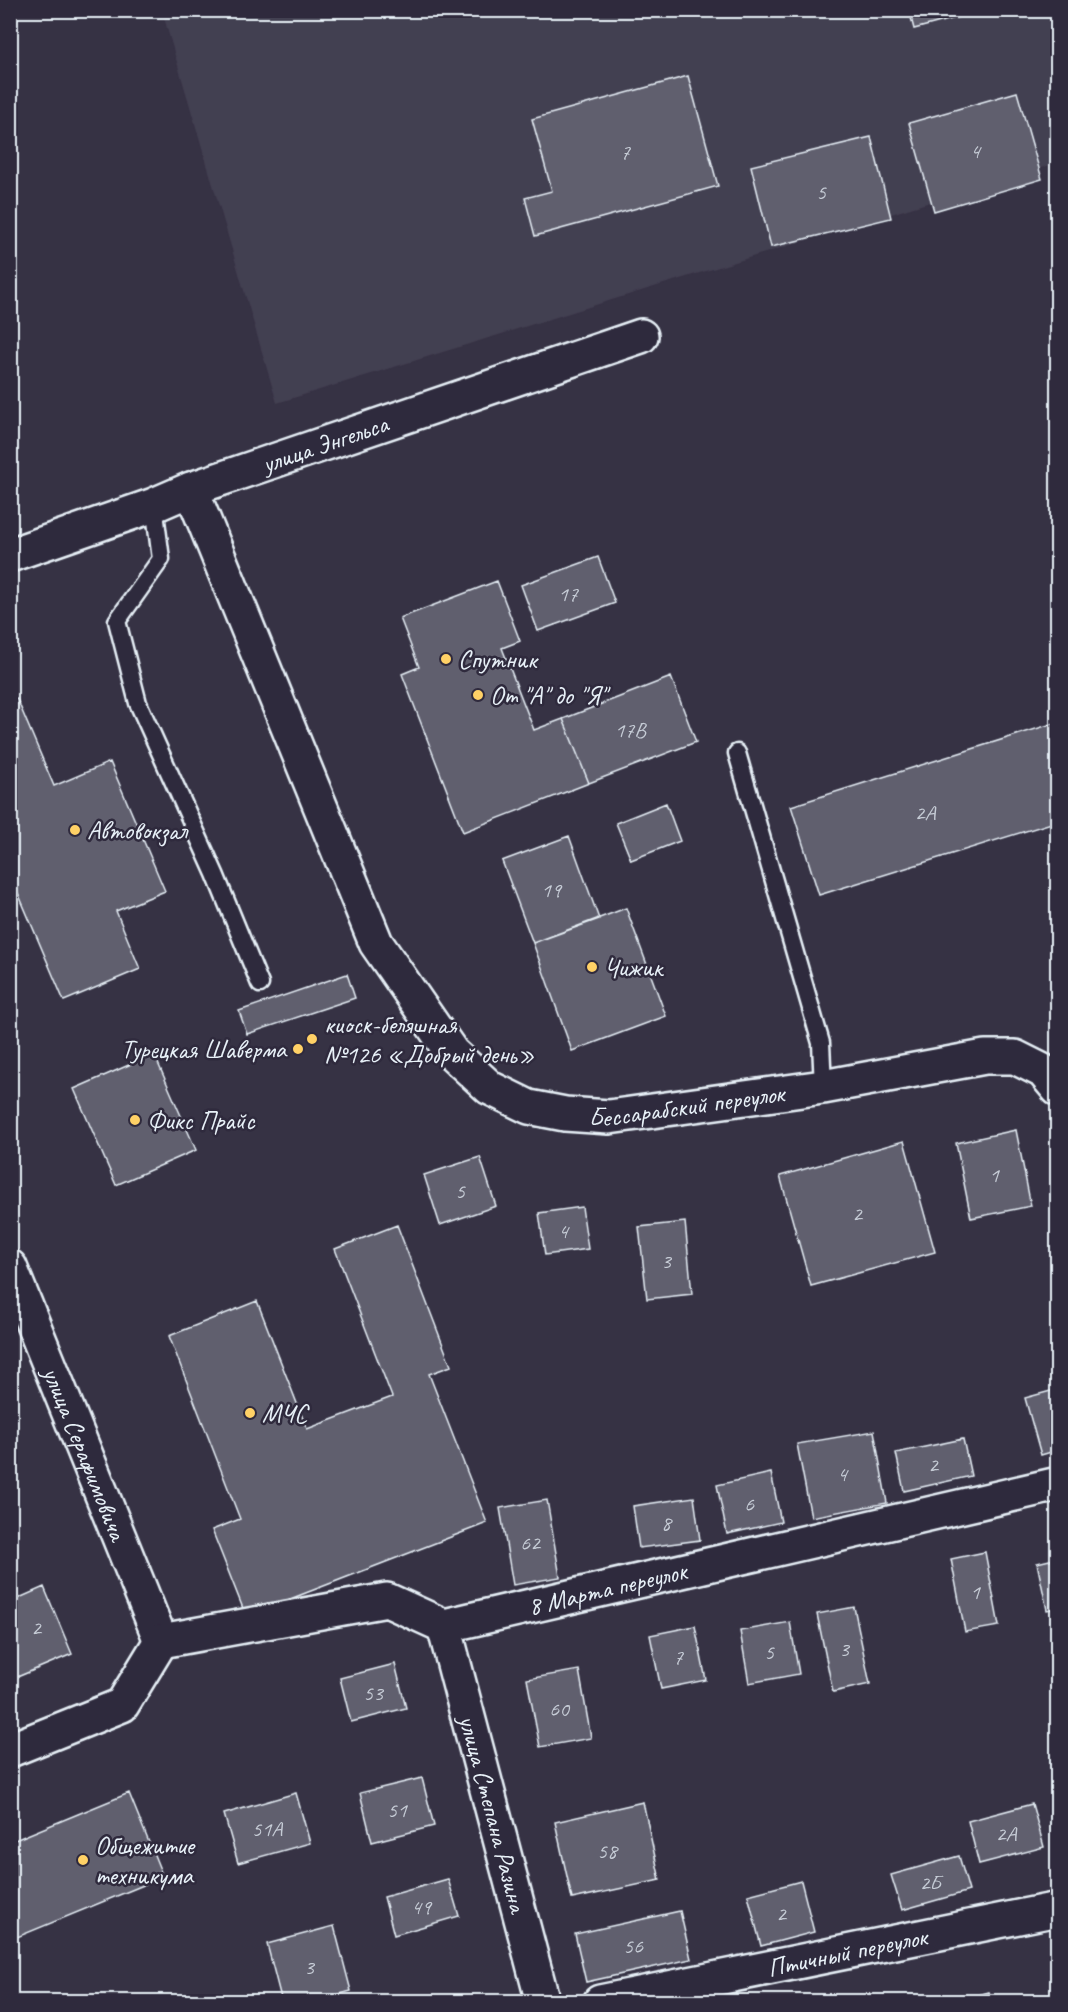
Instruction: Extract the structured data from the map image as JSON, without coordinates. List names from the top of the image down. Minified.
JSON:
{"streets":{"street":["улица Энгельса","Бессарабский переулок","улица Серафимовича","8 Марта переулок","улица Степана Разина","Птичный переулок"]},"crossings":[["улица Энгельса","Бессарабский переулок"],["8 Марта переулок","улица Степана Разина"]],"places":["Спутник","От \"А\" до \"Я\"","Автовокзал","Чижик","киоск-беляшная №126 «Добрый день»","Турецкая Шаверма","Фикс Прайс","МЧС","Общежитие техникума"],"house_numbers":["4","7","5","17","17В","2А","19","1","5","2","4","3","2","4","6","8","62","1","2","3","5","7","53","60","51","51А","2А","58","2Б","49","2","56","3"]}
